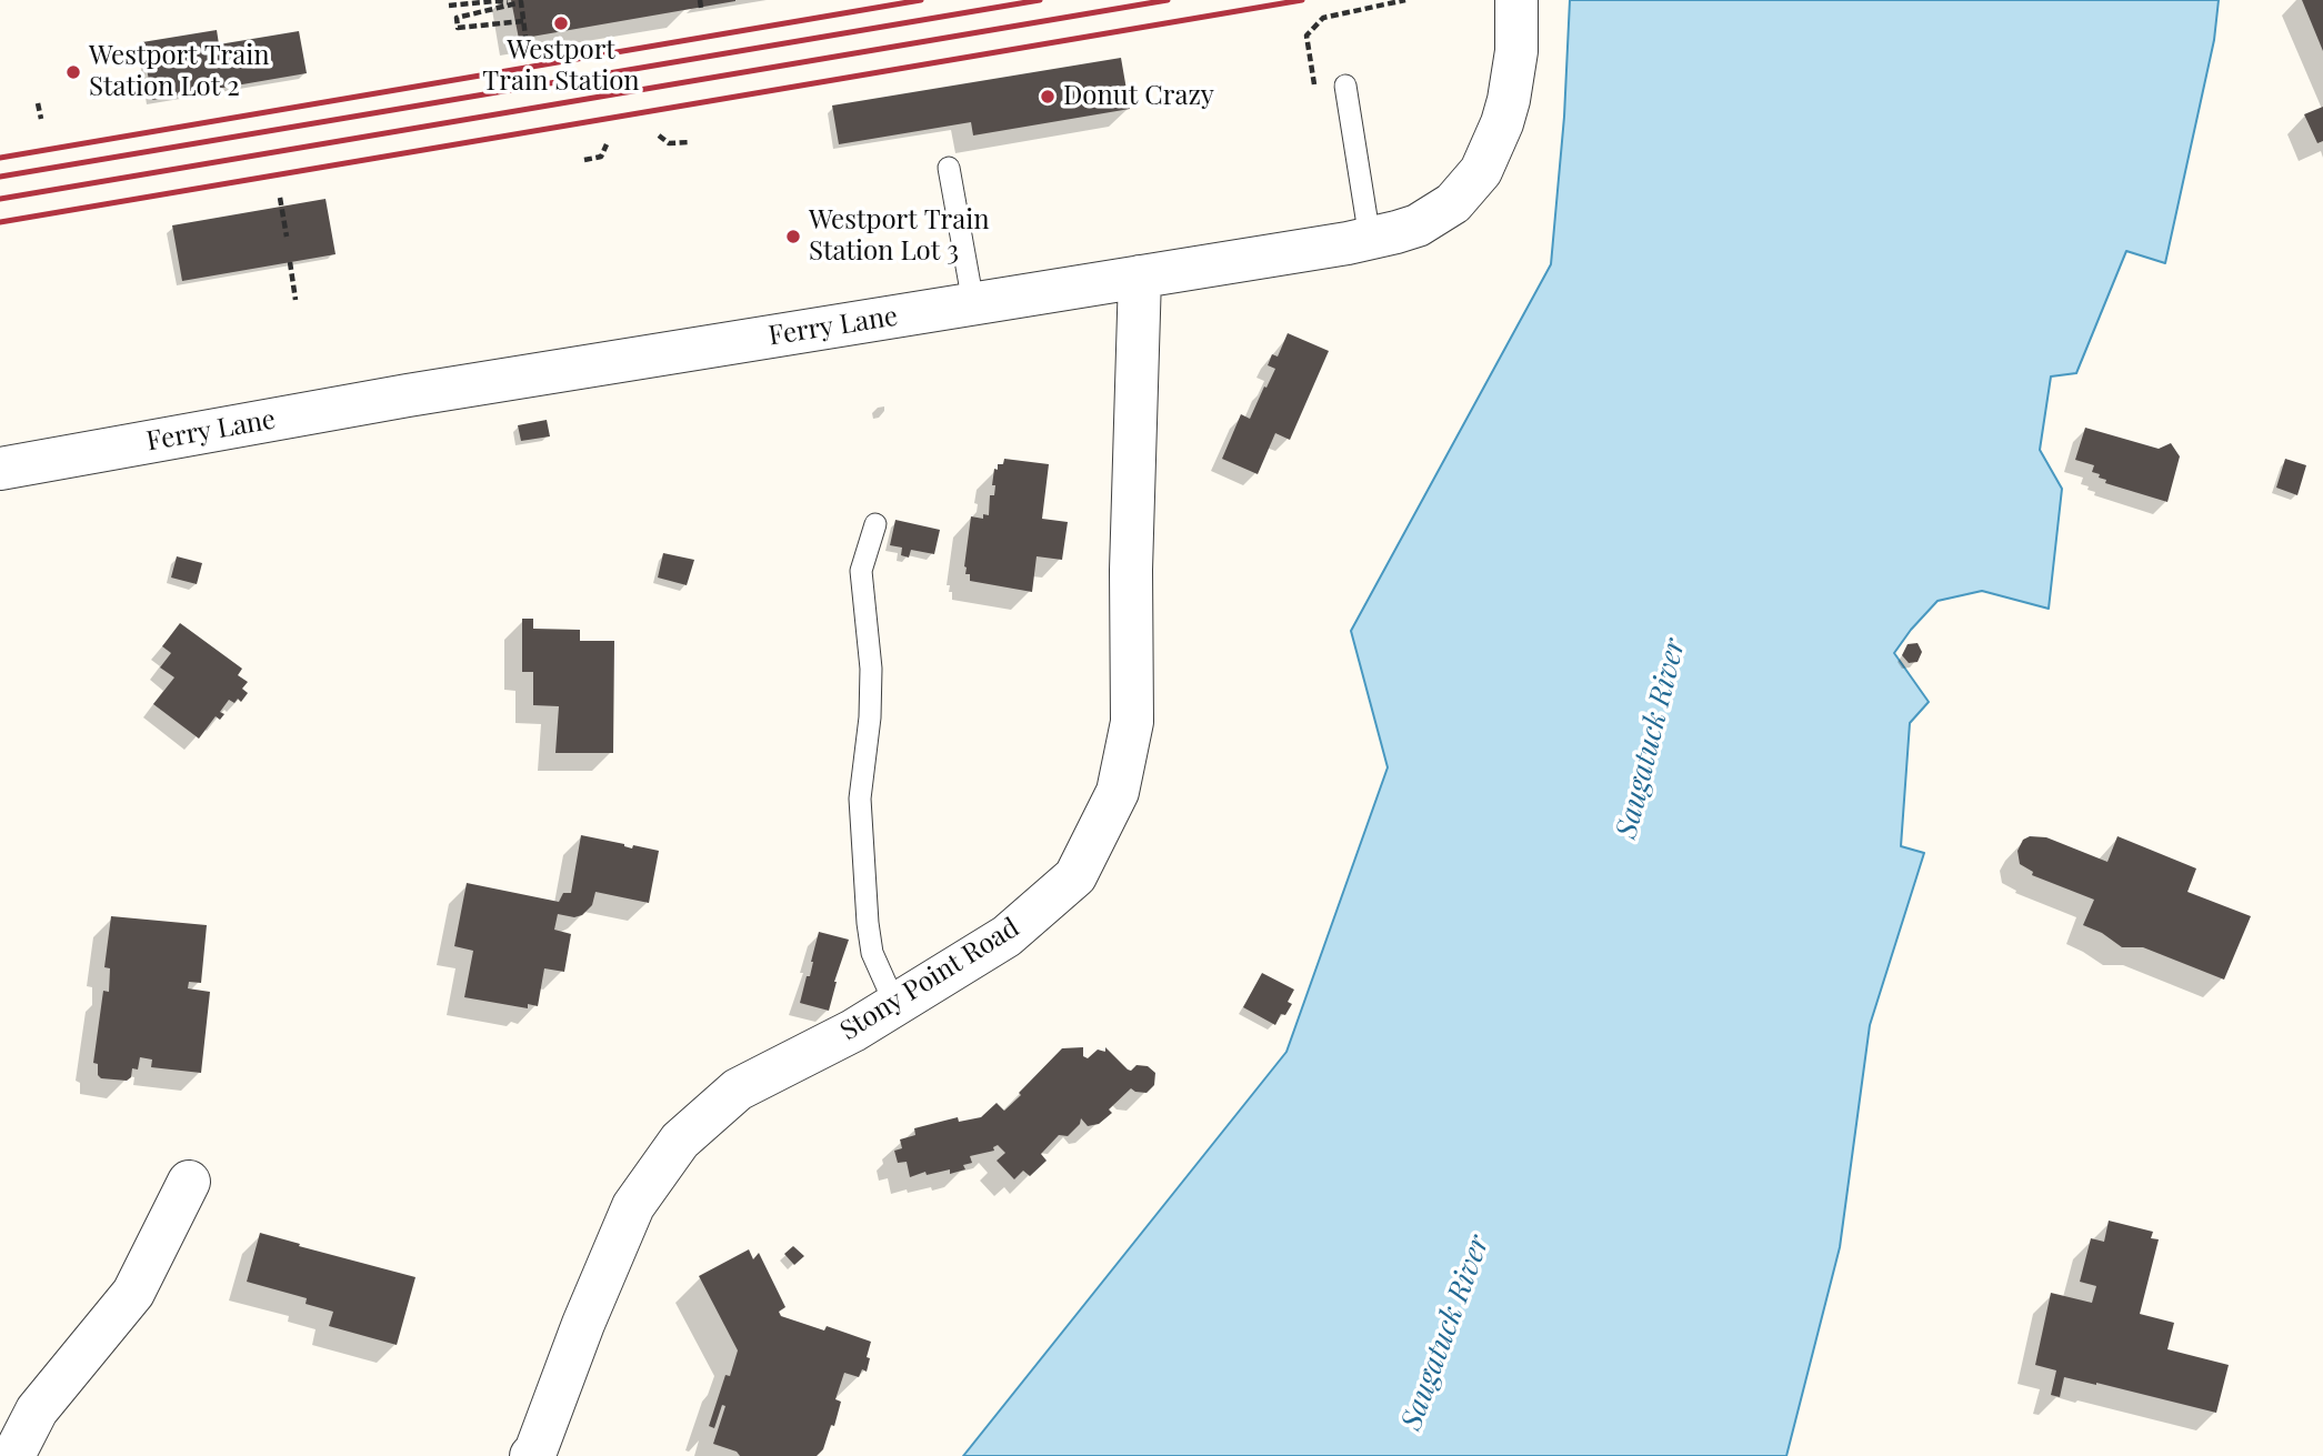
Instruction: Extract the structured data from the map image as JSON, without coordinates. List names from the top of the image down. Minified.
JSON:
{"streets":{"street":["Ferry Lane","Stony Point Road"]},"crossings":[["Ferry Lane","Stony Point Road"]],"water":["Saugatuck River"],"places":["Westport Train Station","Westport Train Station Lot 2","Donut Crazy","Westport Train Station Lot 3"]}
